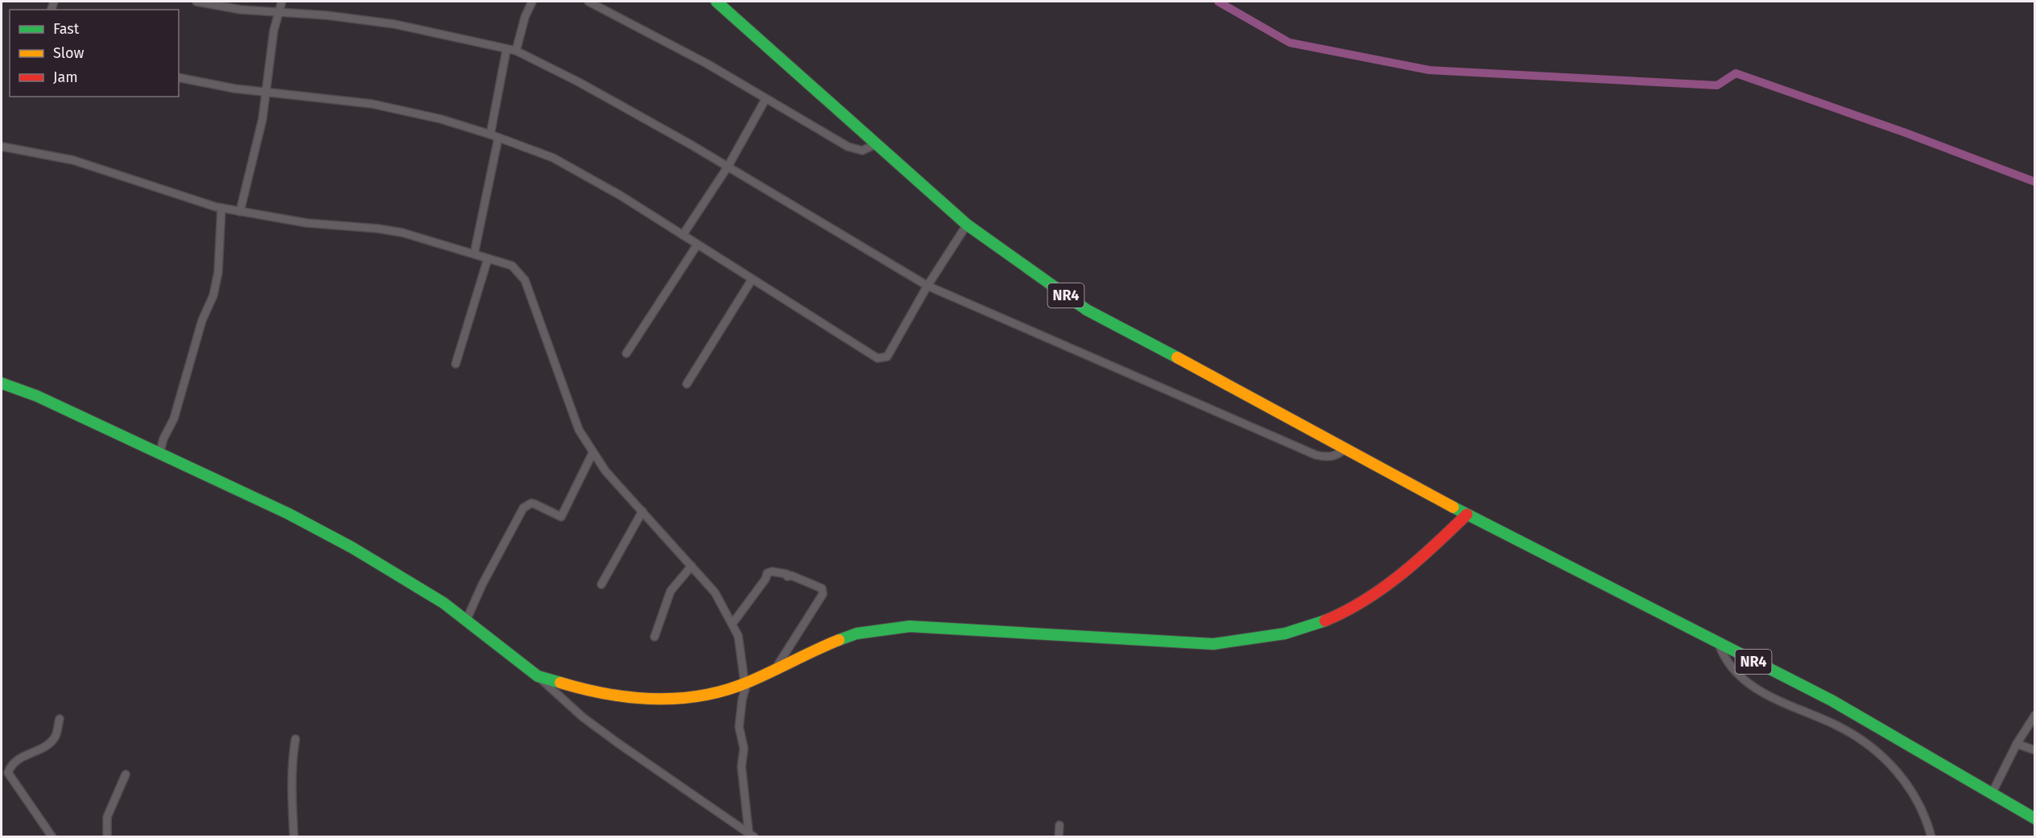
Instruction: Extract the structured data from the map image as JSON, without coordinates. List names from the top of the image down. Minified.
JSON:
{"streets":{"main road":["NR4"]},"legend":["Fast","Slow","Jam"]}
